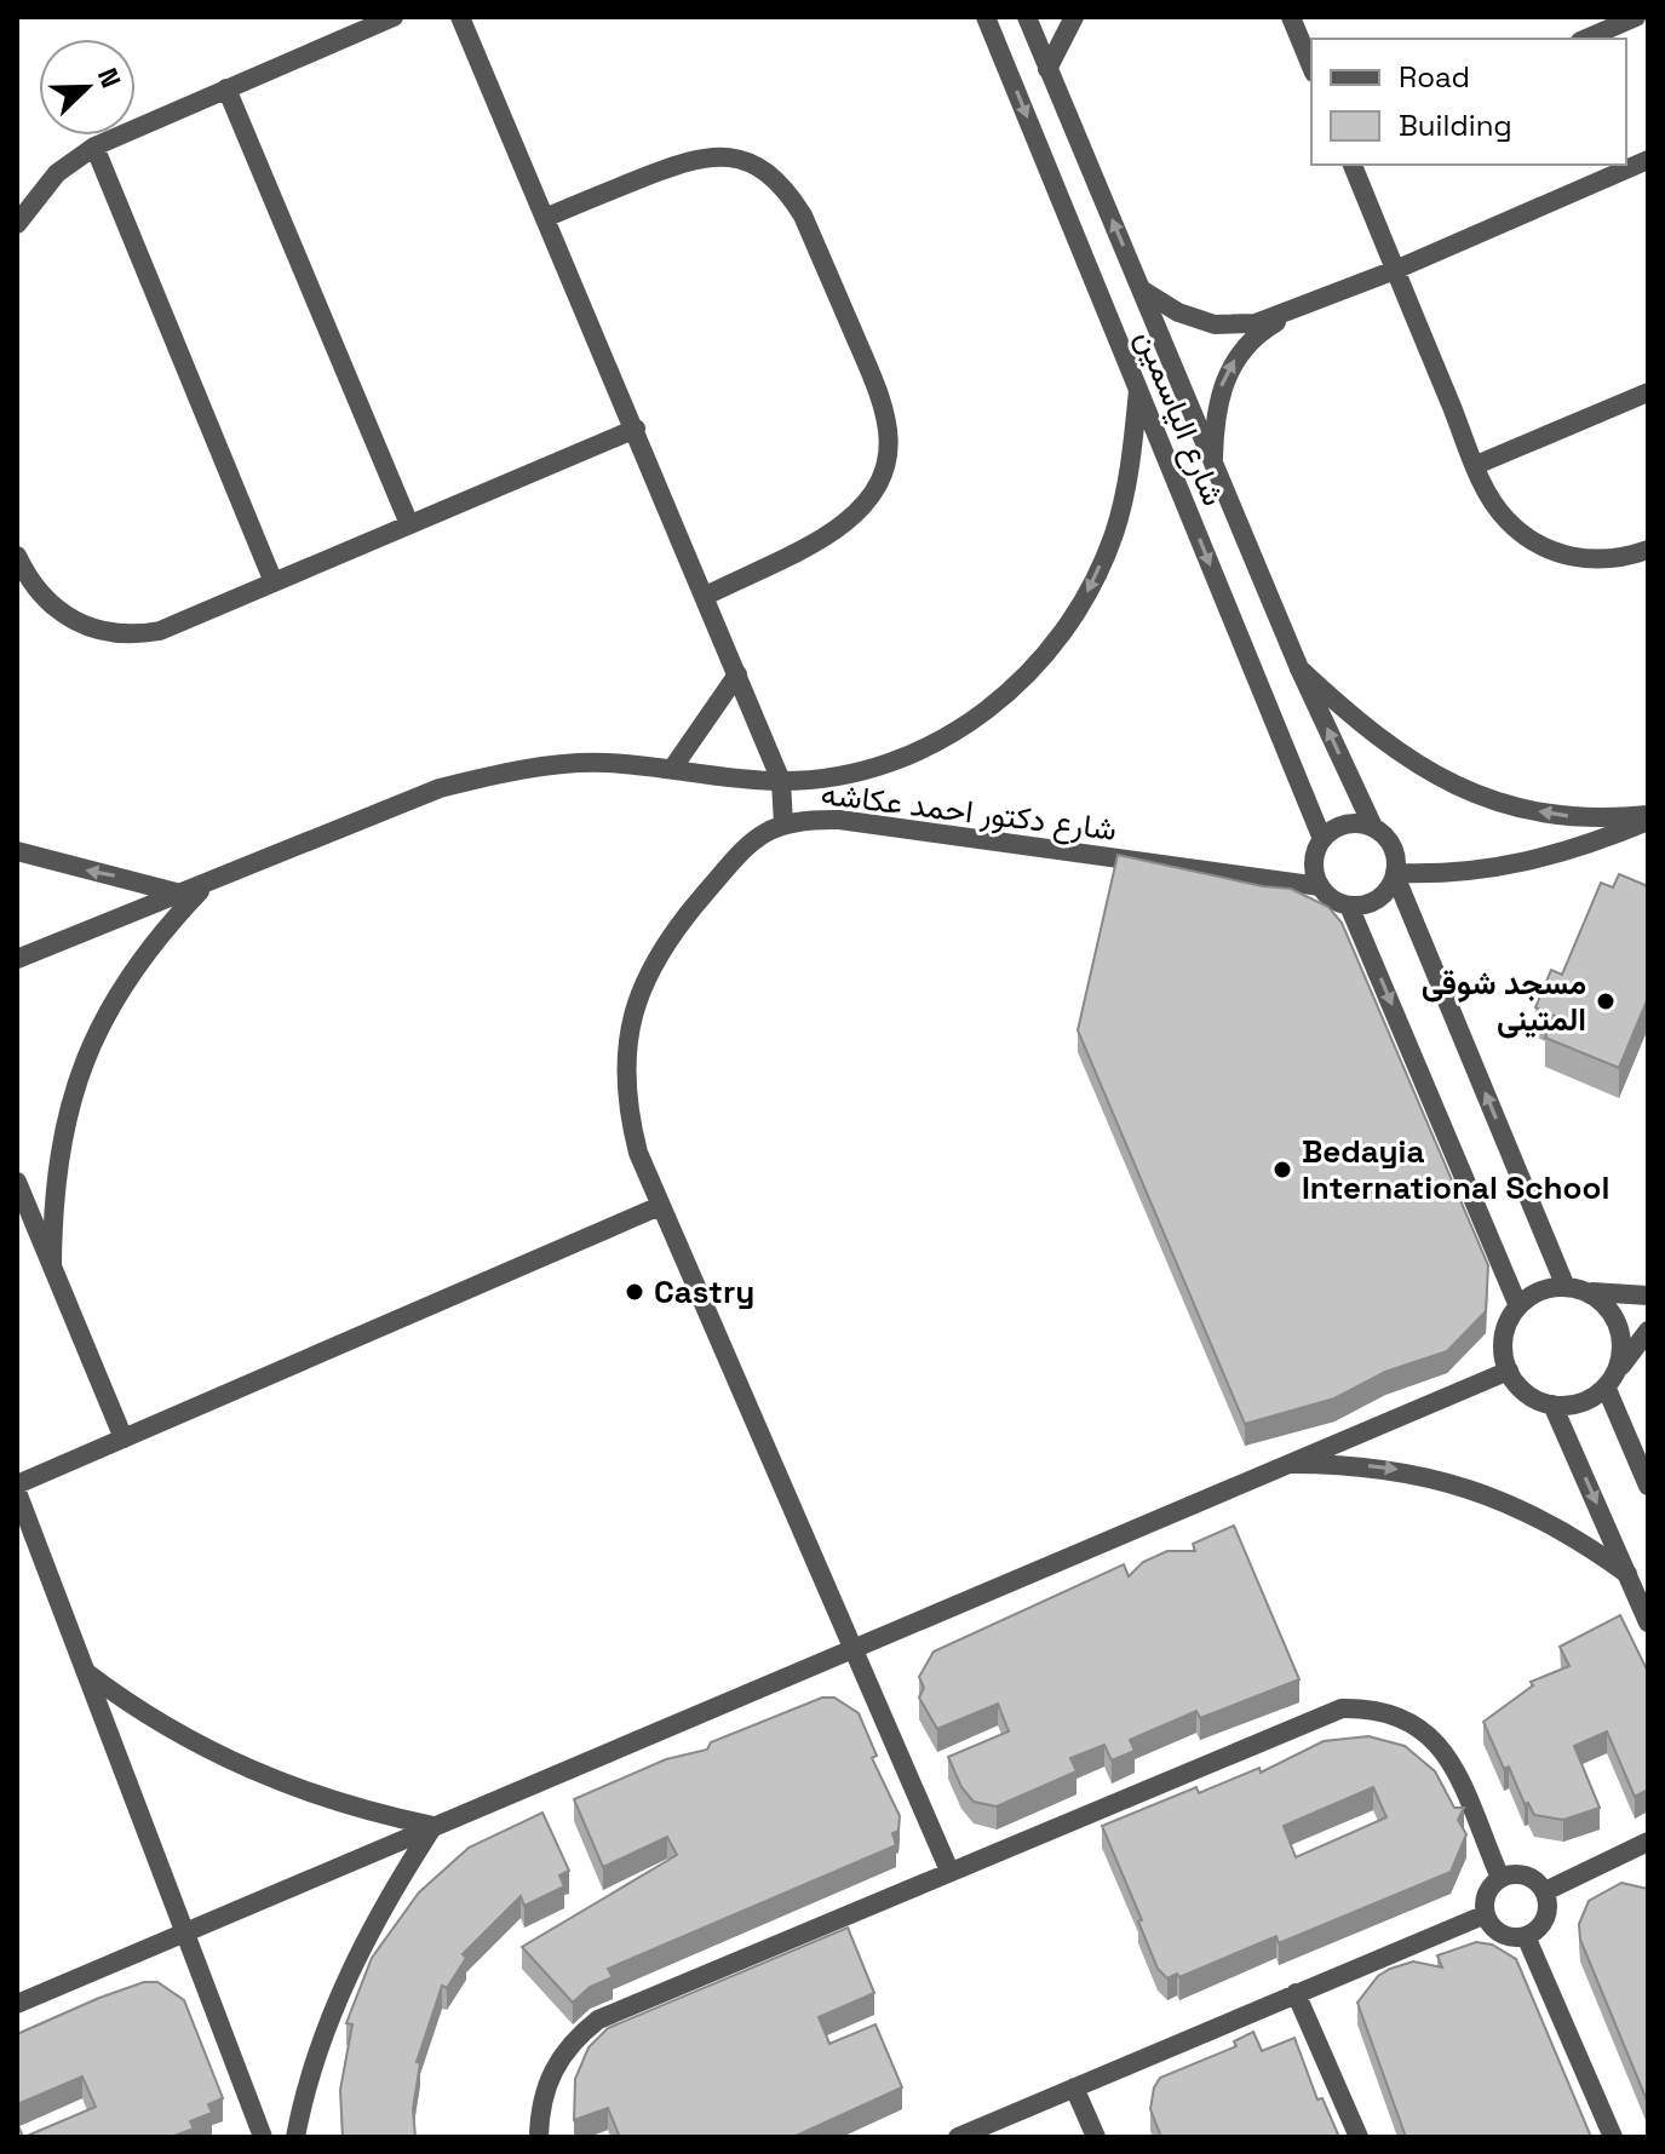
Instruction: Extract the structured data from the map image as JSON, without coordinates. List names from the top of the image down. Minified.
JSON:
{"streets":{"street":["شارع الياسمين","شارع دكتور احمد عكاشه"]},"crossings":[["شارع الياسمين","شارع دكتور احمد عكاشه"]],"places":["مسجد شوقى المتينى","Bedayia International School","Castry"],"legend":["Road","Building"],"north":"top right"}
